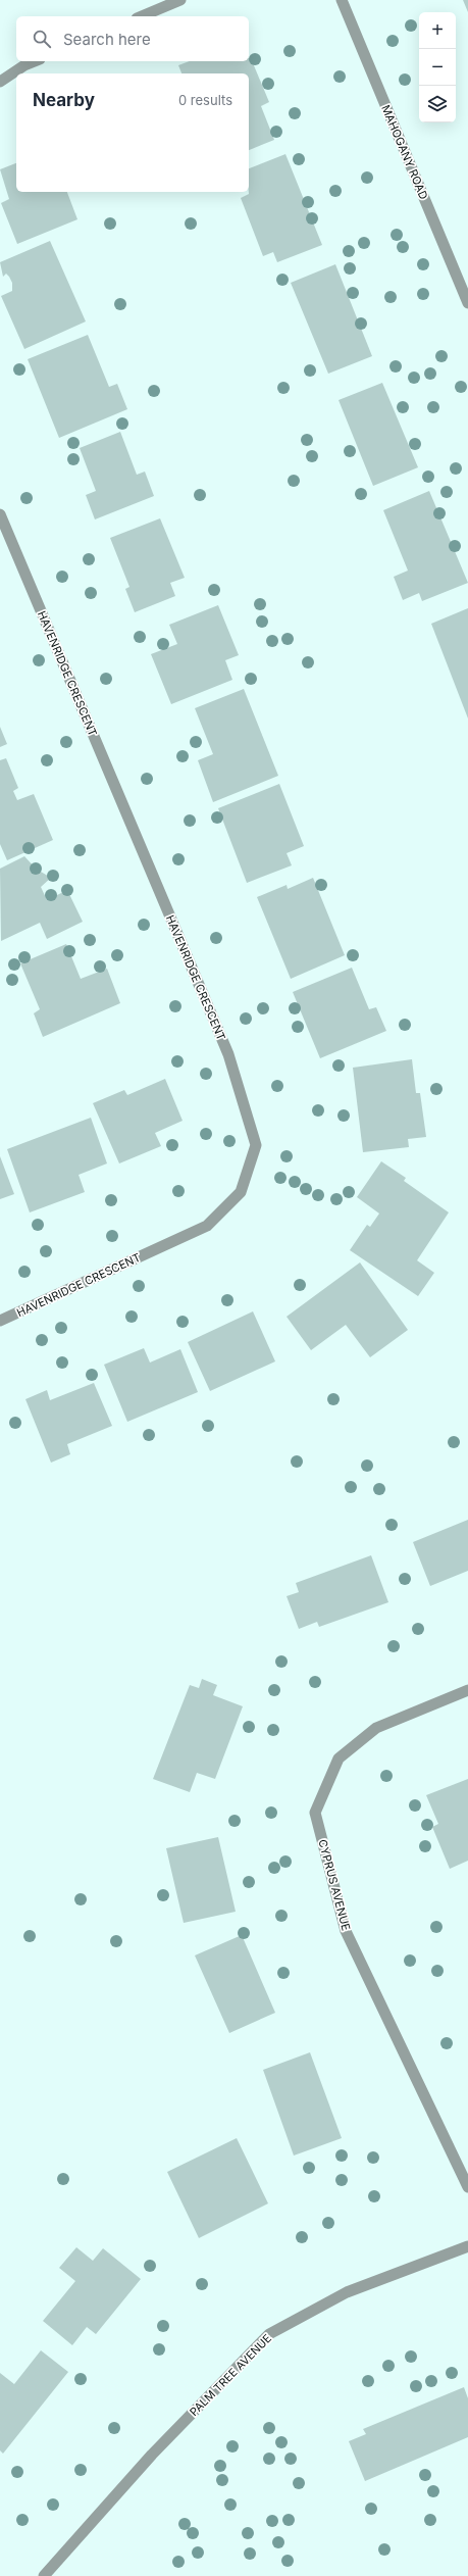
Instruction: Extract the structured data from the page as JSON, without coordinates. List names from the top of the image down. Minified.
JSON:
{"streets":{"street":["MAHOGANY ROAD","HAVENRIDGE CRESCENT","CYPRUS AVENUE","PALM TREE AVENUE"]},"page":{"map_buttons":["+","−"],"search":"Search here","heading":["Nearby","0 results"]}}
